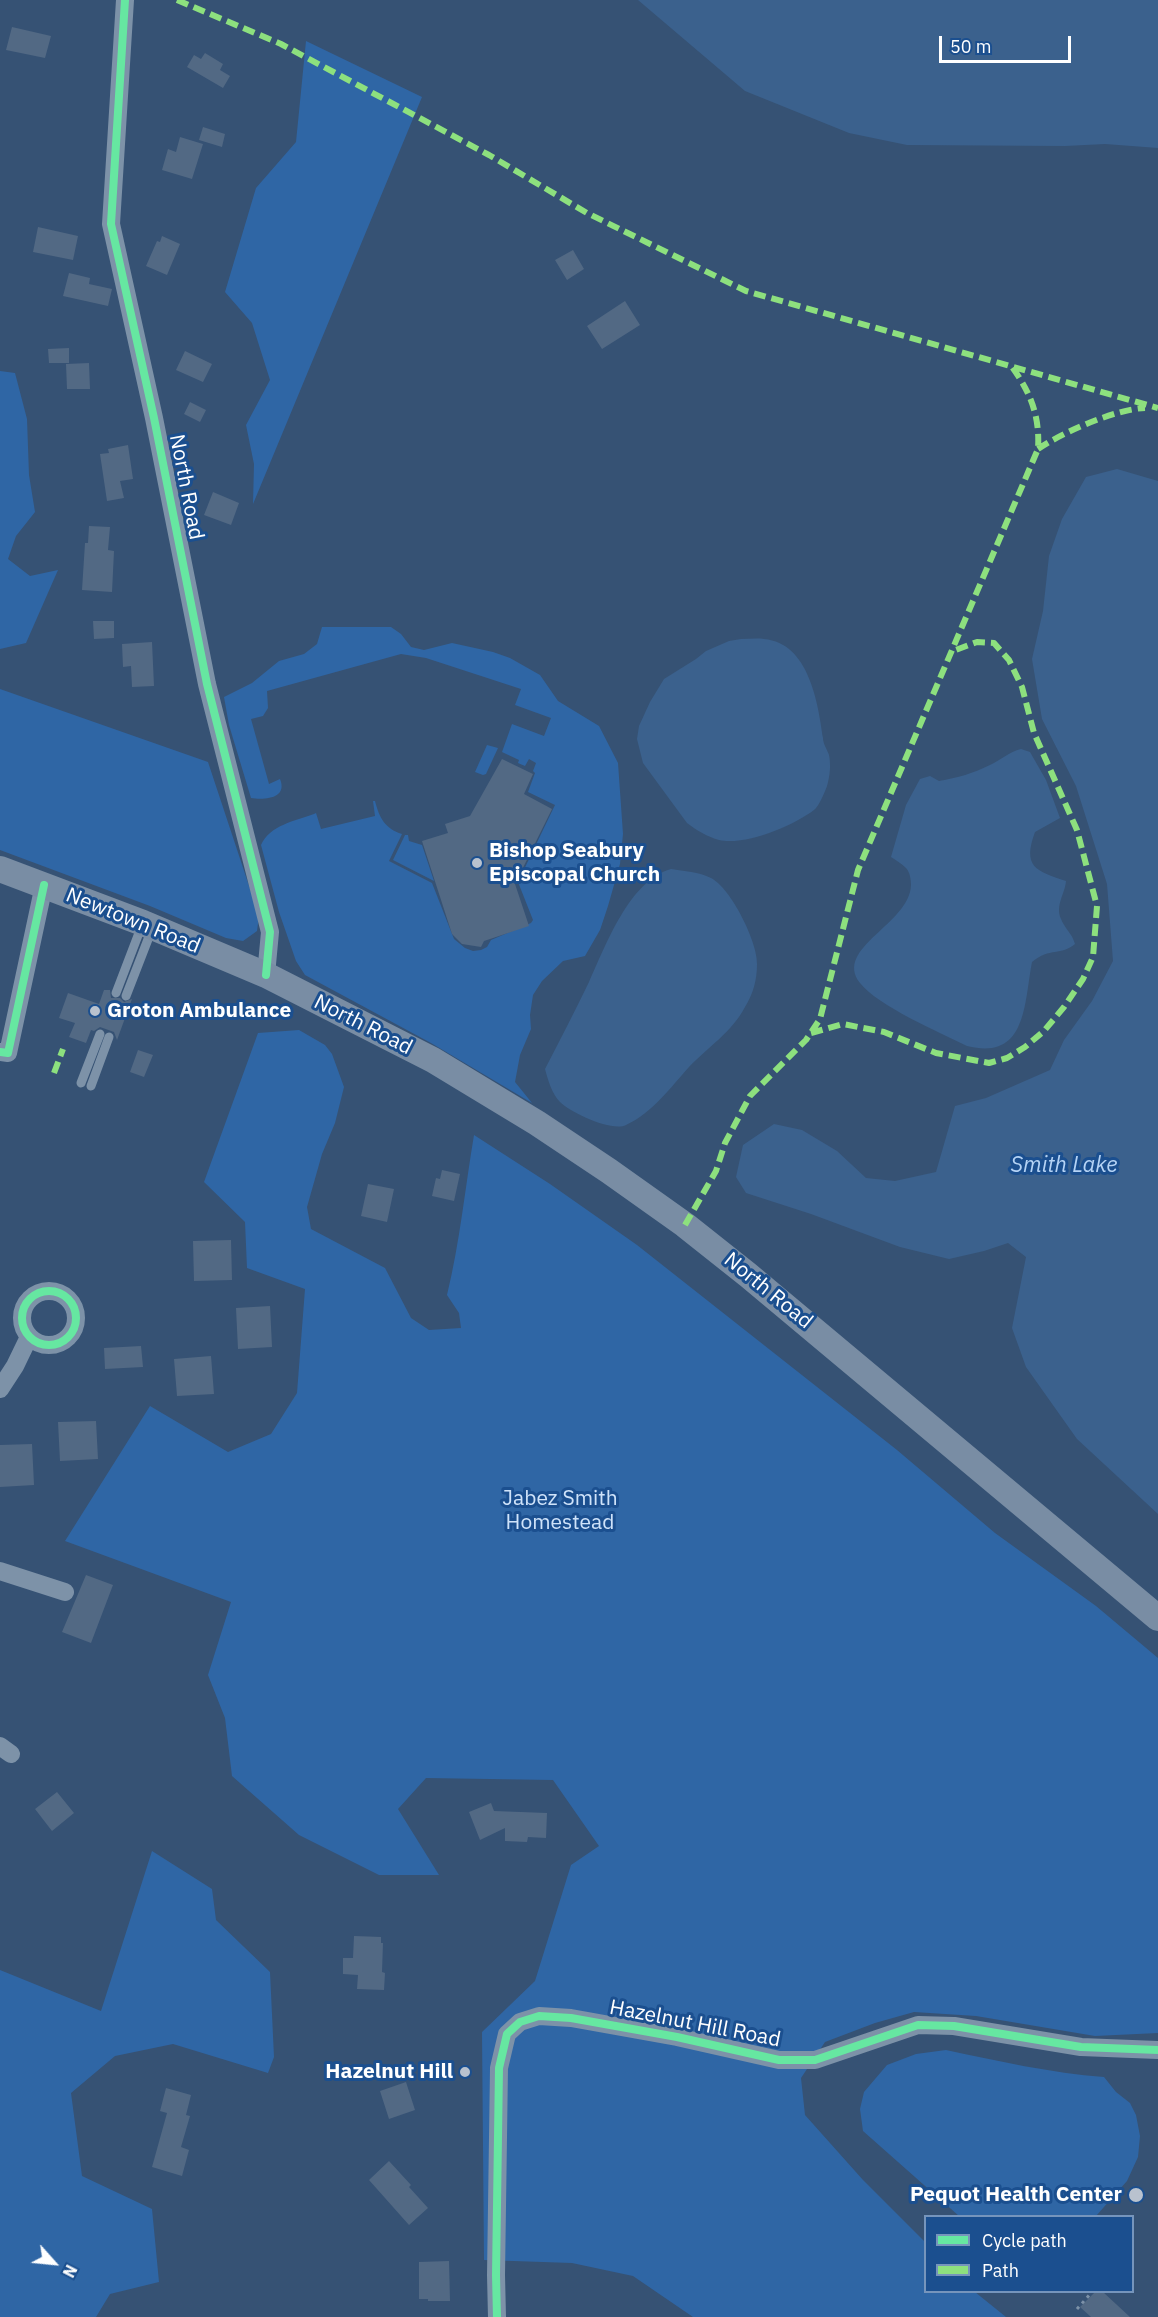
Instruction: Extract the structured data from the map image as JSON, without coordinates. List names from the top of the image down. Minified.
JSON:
{"streets":{"main road":["North Road","Newtown Road"],"street":["Hazelnut Hill Road"]},"crossings":[["North Road","Newtown Road"]],"water":["Smith Lake"],"parks":["Jabez Smith Homestead"],"places":["Bishop Seabury Episcopal Church","Groton Ambulance","Hazelnut Hill","Pequot Health Center"],"legend":["Cycle path","Path"],"scale_bar":"50 m","north":"bottom right"}
